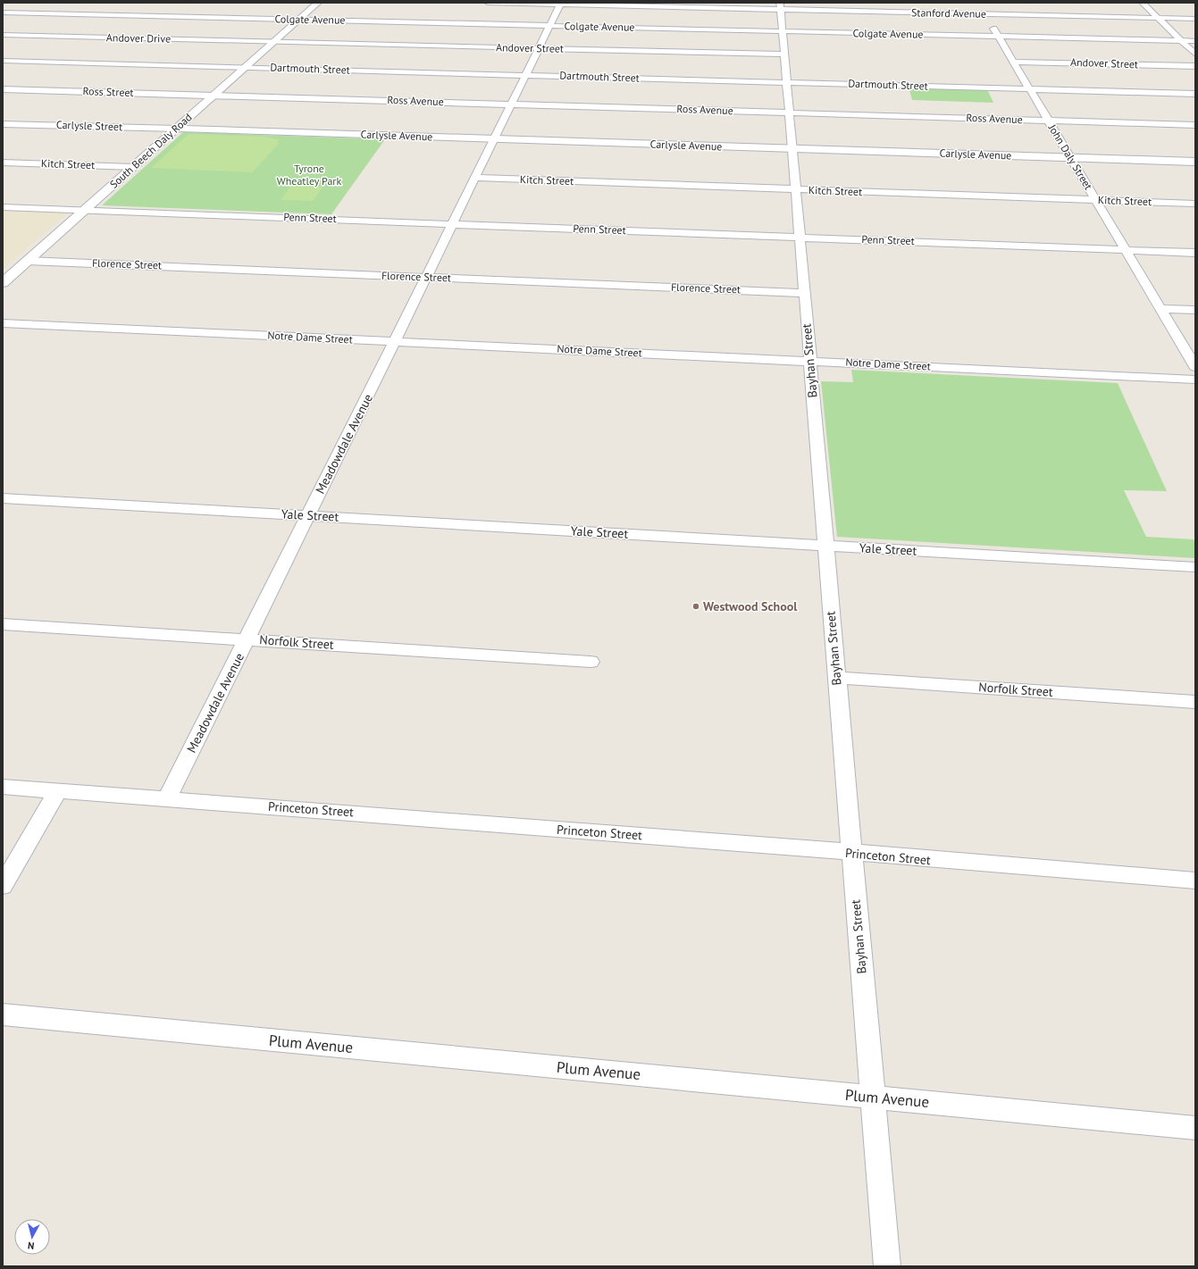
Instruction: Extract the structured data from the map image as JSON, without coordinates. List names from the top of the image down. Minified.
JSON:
{"streets":{"street":["Stanford Avenue","Colgate Avenue","Andover Drive","Andover Street","Dartmouth Street","Ross Street","Ross Avenue","Carlysle Street","Carlysle Avenue","South Beech Daly Road","John Daly Street","Kitch Street","Penn Street","Florence Street","Notre Dame Street","Bayhan Street","Meadowdale Avenue","Yale Street","Norfolk Street","Princeton Street","Plum Avenue"]},"crossings":[["Stanford Avenue","John Daly Street"],["Stanford Avenue","Bayhan Street"],["Colgate Avenue","South Beech Daly Road"],["Colgate Avenue","John Daly Street"],["Colgate Avenue","Bayhan Street"],["Andover Drive","Andover Street"],["Andover Drive","South Beech Daly Road"],["Andover Street","South Beech Daly Road"],["Andover Street","John Daly Street"],["Andover Street","Bayhan Street"],["Dartmouth Street","South Beech Daly Road"],["Dartmouth Street","John Daly Street"],["Dartmouth Street","Bayhan Street"],["Ross Street","Ross Avenue"],["Ross Street","South Beech Daly Road"],["Ross Avenue","South Beech Daly Road"],["Ross Avenue","John Daly Street"],["Ross Avenue","Bayhan Street"],["Carlysle Street","Carlysle Avenue"],["Carlysle Street","South Beech Daly Road"],["Carlysle Avenue","South Beech Daly Road"],["Carlysle Avenue","John Daly Street"],["Carlysle Avenue","Bayhan Street"],["Carlysle Avenue","Meadowdale Avenue"],["South Beech Daly Road","Kitch Street"],["South Beech Daly Road","Penn Street"],["South Beech Daly Road","Florence Street"],["John Daly Street","Kitch Street"],["John Daly Street","Penn Street"],["Kitch Street","Bayhan Street"],["Kitch Street","Meadowdale Avenue"],["Penn Street","Bayhan Street"],["Penn Street","Meadowdale Avenue"],["Florence Street","Bayhan Street"],["Florence Street","Meadowdale Avenue"],["Notre Dame Street","Bayhan Street"],["Notre Dame Street","Meadowdale Avenue"],["Bayhan Street","Yale Street"],["Bayhan Street","Norfolk Street"],["Bayhan Street","Princeton Street"],["Bayhan Street","Plum Avenue"],["Meadowdale Avenue","Yale Street"],["Meadowdale Avenue","Norfolk Street"],["Meadowdale Avenue","Princeton Street"]],"parks":["Tyrone Wheatley Park"],"places":["Westwood School"],"north":"bottom"}
